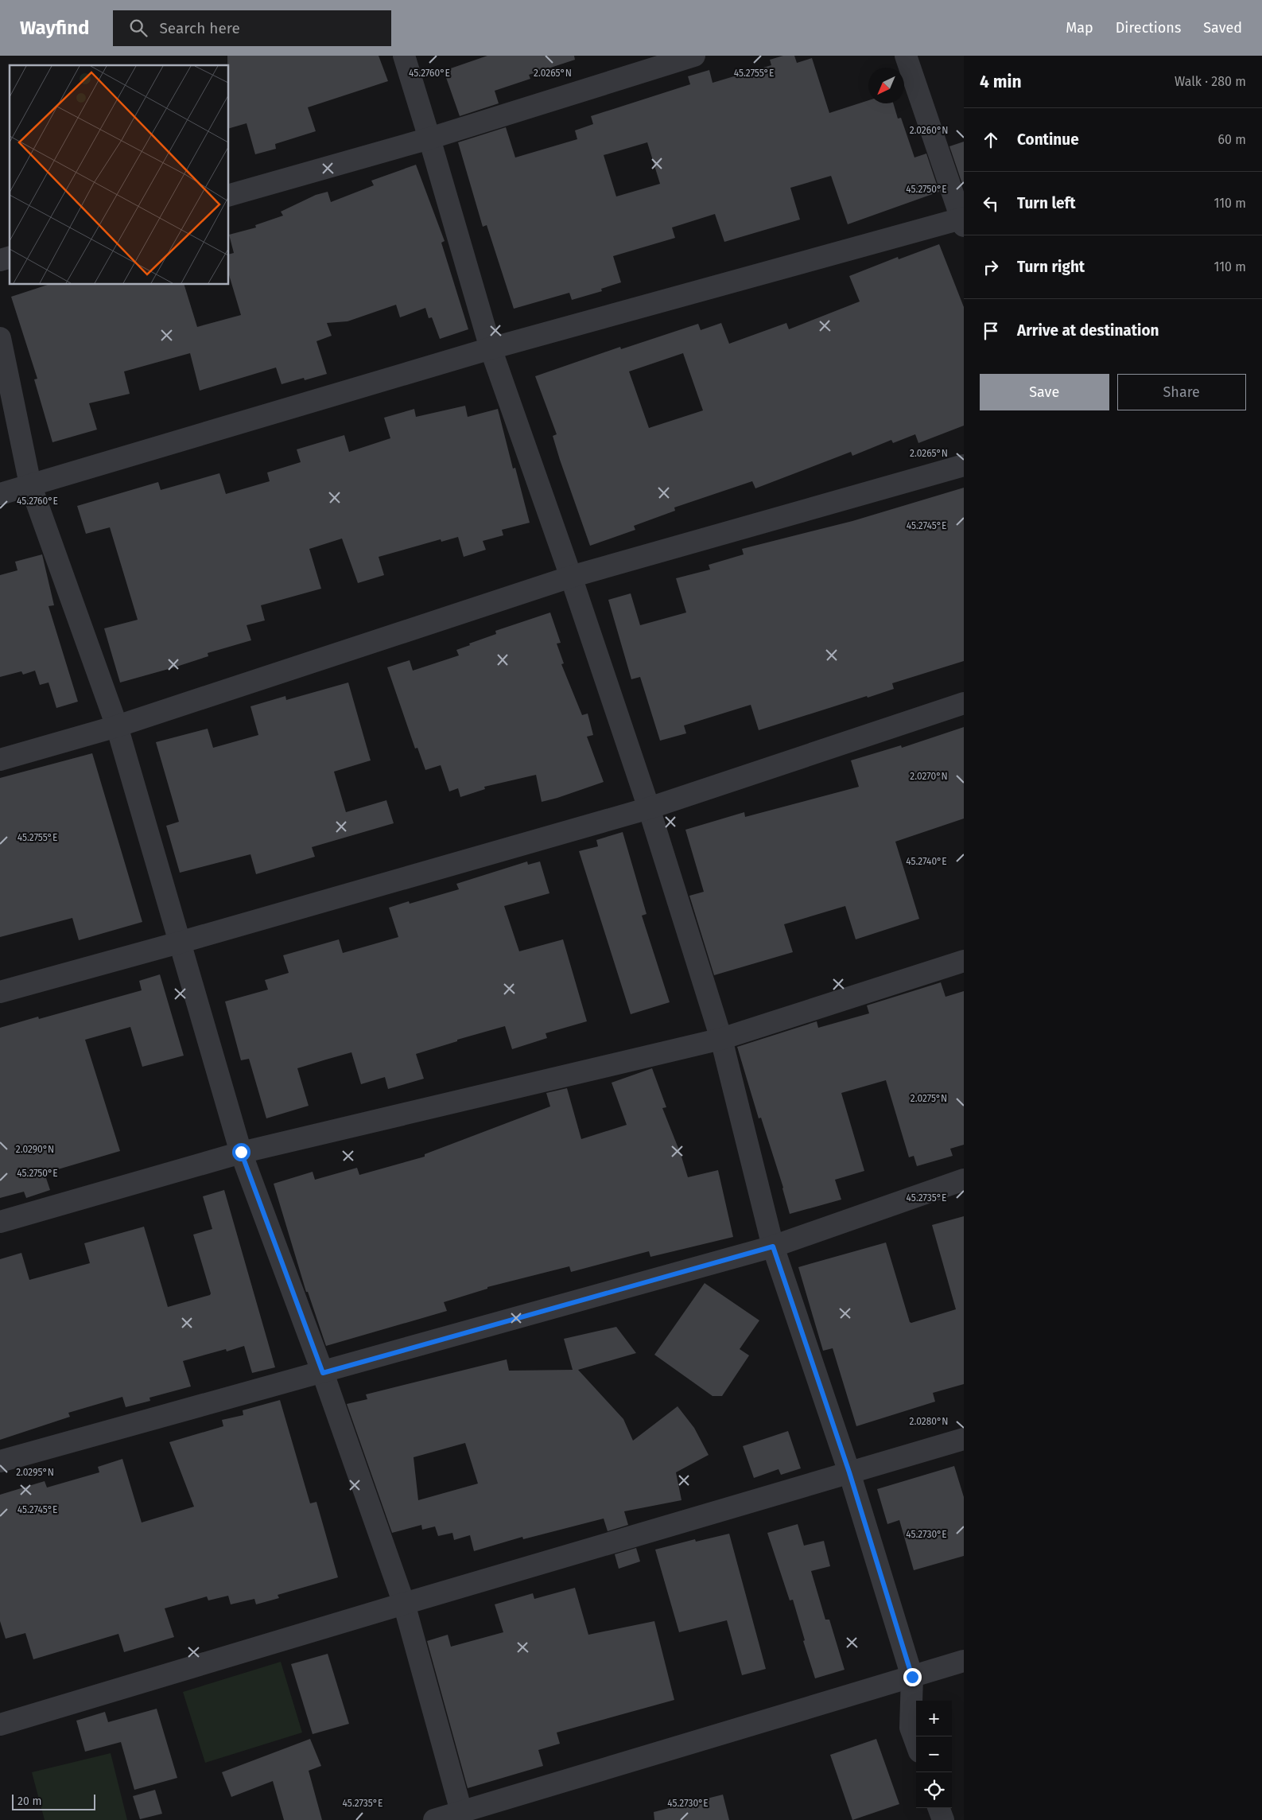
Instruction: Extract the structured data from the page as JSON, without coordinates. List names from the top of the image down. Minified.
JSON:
{"scale_bar":"20 m","north":"bottom left","page":{"header":"Wayfind","search":"Search here","nav":["Map","Directions","Saved"],"heading":["4 min","Walk · 280 m"],"list":[["Continue","60 m"],["Turn left","110 m"],["Turn right","110 m"],"Arrive at destination"],"buttons":["Save","Share"],"map_buttons":["+","−"],"scale":"20 m"},"coordinates":["2.0265°N","45.2755°E","45.2760°E","2.0260°N","45.2750°E","45.2745°E","2.0270°N","45.2740°E","2.0275°N","2.0290°N","45.2735°E","2.0280°N","2.0295°N","45.2730°E"]}
